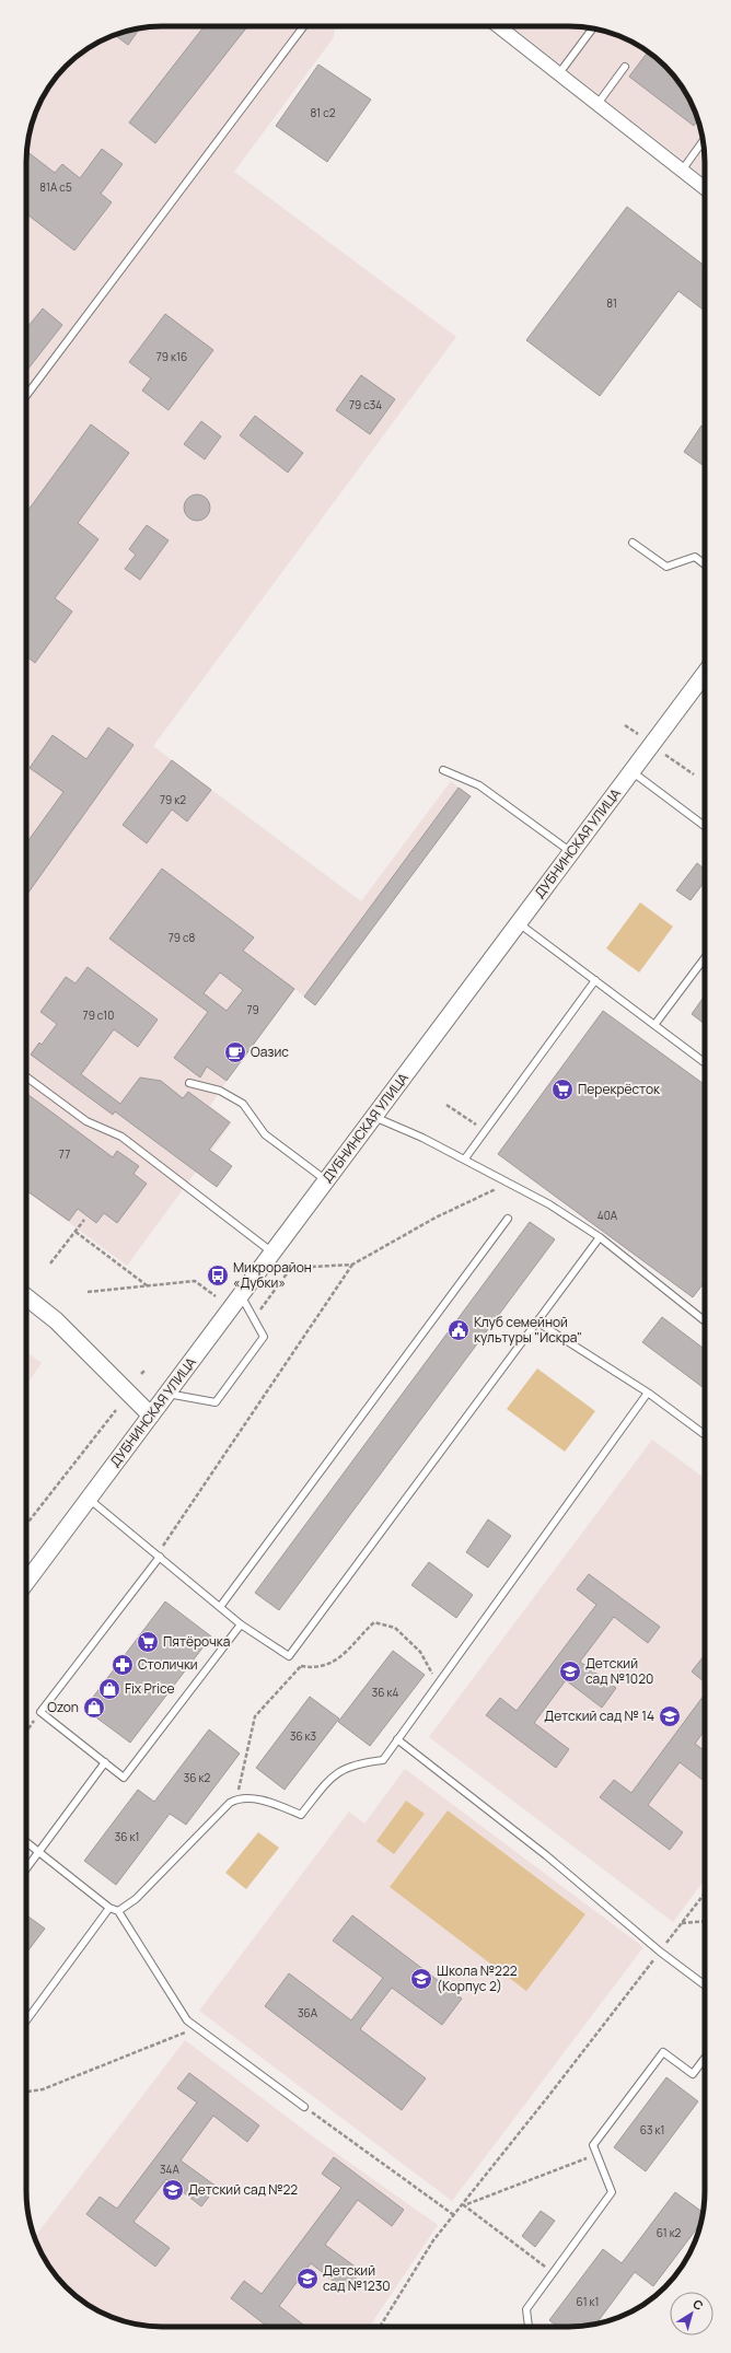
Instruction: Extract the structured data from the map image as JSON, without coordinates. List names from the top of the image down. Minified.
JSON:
{"streets":{"street":["ДУБНИНСКАЯ УЛИЦА"]},"places":{"cafe":["Оазис"],"supermarket":["Перекрёсток","Пятёрочка"],"bus stop":["Микрорайон «Дубки»"],"public building":["Клуб семейной культуры \"Искра\""],"pharmacy":["Столички"],"school or university":["Детский сад №1020","Детский сад № 14","Школа №222 (Корпус 2)","Детский сад №22","Детский сад №1230"],"shop":["Fix Price","Ozon"]},"house_numbers":["81 с2","81А с5","81","79 к16","79 с34","79 к2","79 с8","79","79 с10","77","40А","36 к4","36 к3","36 к2","36 к1","36А","63 к1","34А","61 к2","61 к1"],"north":"top right"}
